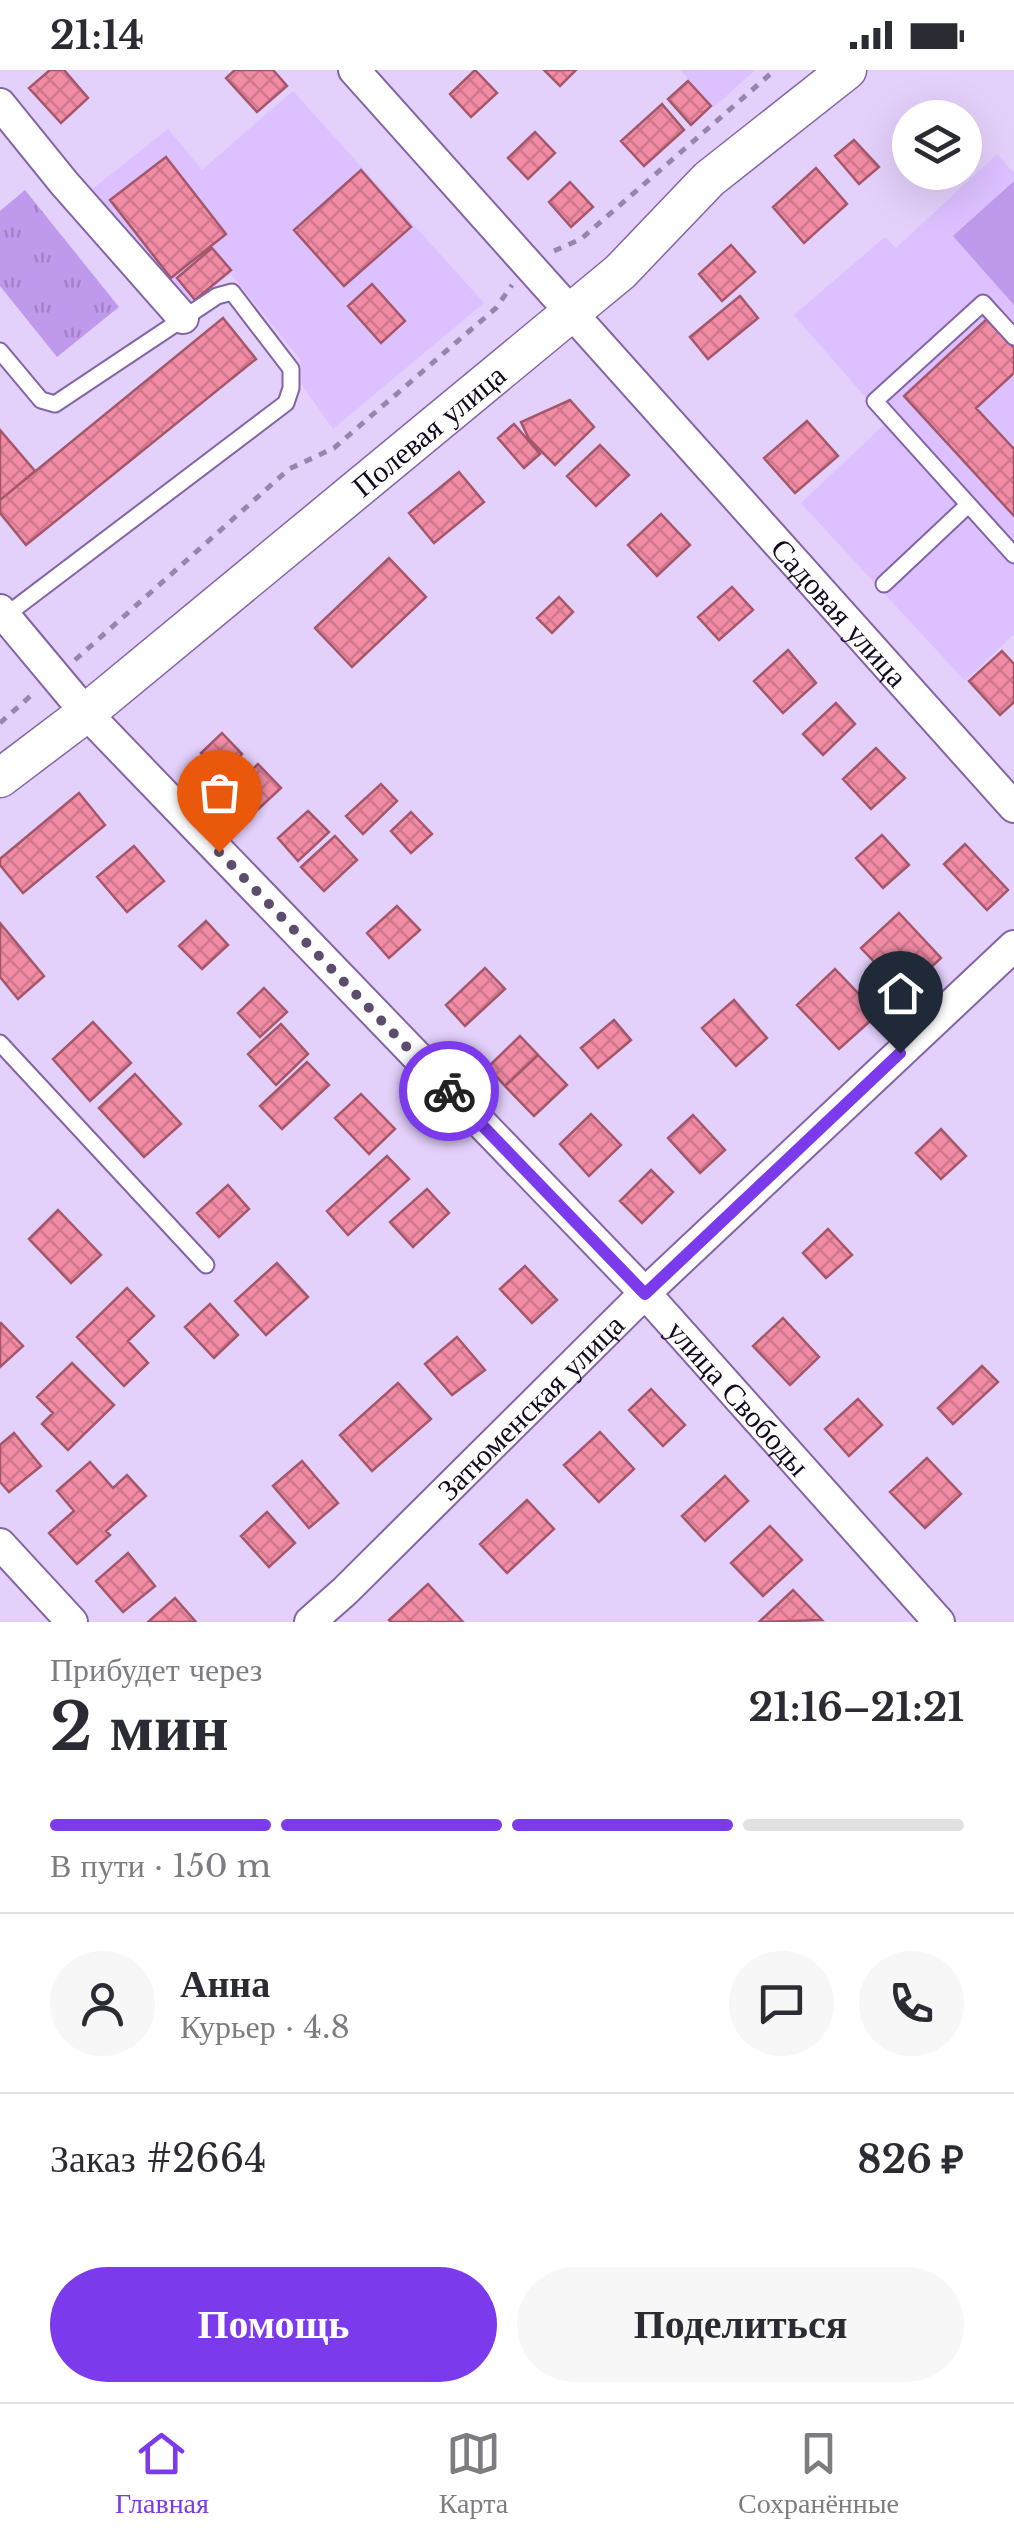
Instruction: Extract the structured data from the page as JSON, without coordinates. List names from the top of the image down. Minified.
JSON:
{"streets":{"street":["Полевая улица","Садовая улица","улица Свободы","Затюменская улица"]},"crossings":[["Полевая улица","Садовая улица"],["Полевая улица","улица Свободы"],["улица Свободы","Затюменская улица"]],"page":{"status":"21:14","heading":["2 мин","Прибудет через","21:16–21:21"],"panel":["Анна","Курьер · 4.8","Заказ #2664","826 ₽"],"bar":"В пути · 150 m","buttons":["Помощь","Поделиться"],"tabs":["Главная","Карта","Сохранённые"]}}
